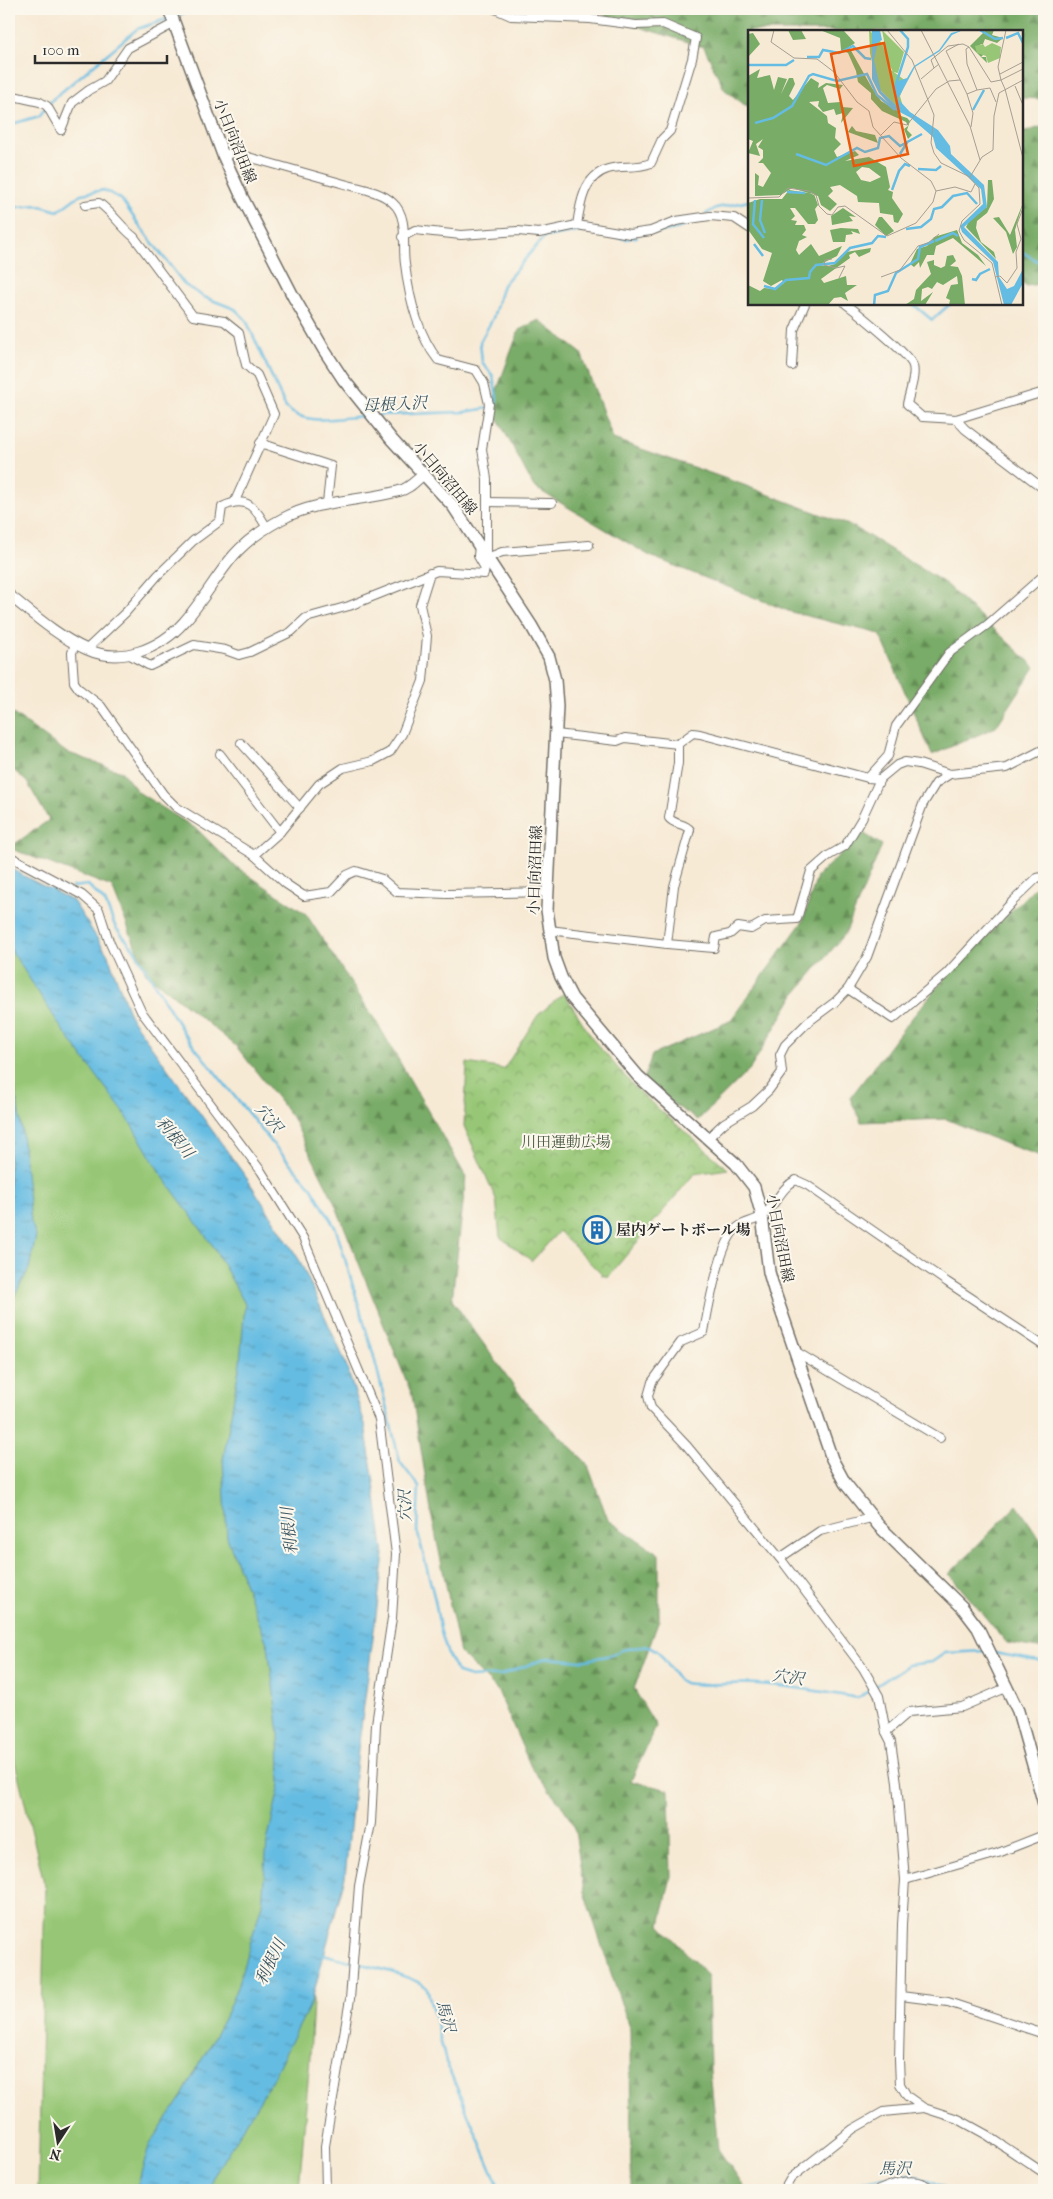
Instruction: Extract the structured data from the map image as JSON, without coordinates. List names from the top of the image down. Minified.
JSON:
{"streets":{"main road":["小日向沼田線"]},"water":["母根入沢","穴沢","利根川","馬沢"],"parks":["川田運動広場"],"places":{"building":["屋内ゲートボール場"]},"scale_bar":"100 m","north":"bottom"}
